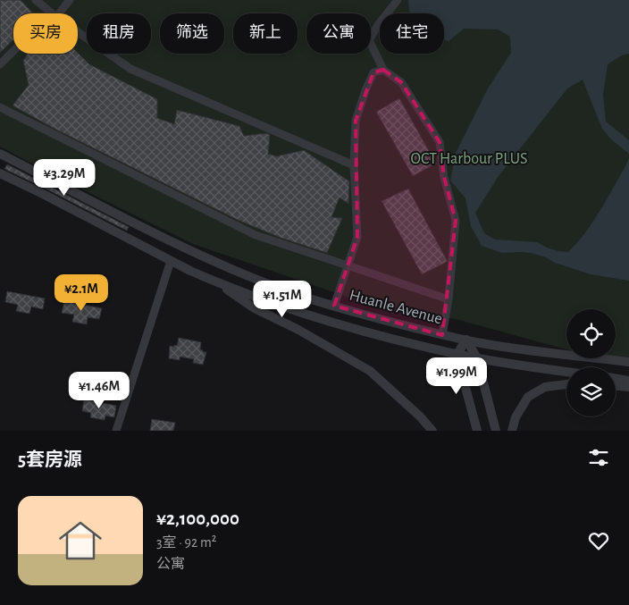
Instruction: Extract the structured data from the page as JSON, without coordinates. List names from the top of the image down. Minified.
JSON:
{"streets":{"street":["Huanle Avenue"]},"parks":["OCT Harbour PLUS"],"page":{"chip":["买房","租房","筛选","新上","公寓","住宅"],"price":["¥3.29M","¥2.1M","¥1.51M","¥1.99M","¥1.46M"],"heading":"5套房源","list":[{"name":"¥2,100,000","note":"3室 · 92 m² · 公寓"}]}}
